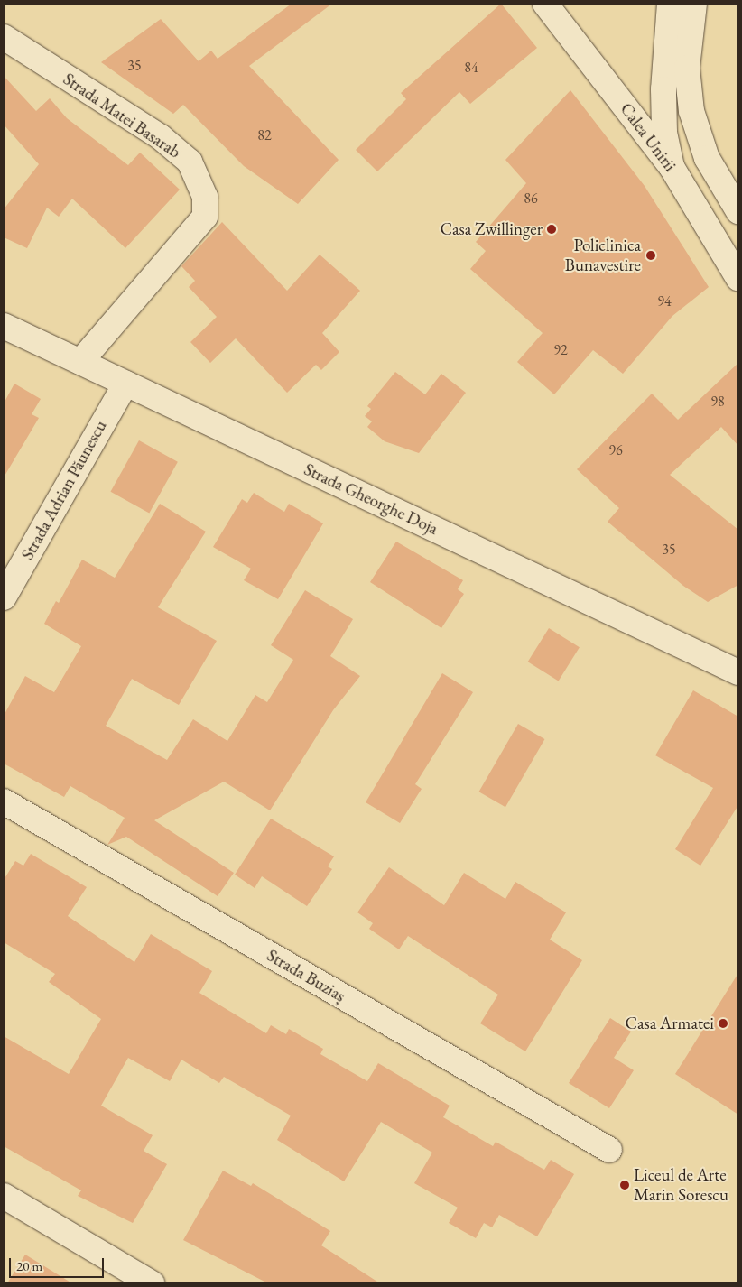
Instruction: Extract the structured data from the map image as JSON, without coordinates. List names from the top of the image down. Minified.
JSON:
{"streets":{"street":["Strada Matei Basarab","Calea Unirii","Strada Adrian Păunescu","Strada Gheorghe Doja","Strada Buziaș"]},"crossings":[["Strada Matei Basarab","Strada Gheorghe Doja"],["Strada Adrian Păunescu","Strada Gheorghe Doja"]],"places":["Casa Zwillinger","Policlinica Bunavestire","Casa Armatei","Liceul de Arte Marin Sorescu"],"house_numbers":["35","84","82","86","94","92","98","96","35"],"scale_bar":"20 m"}
